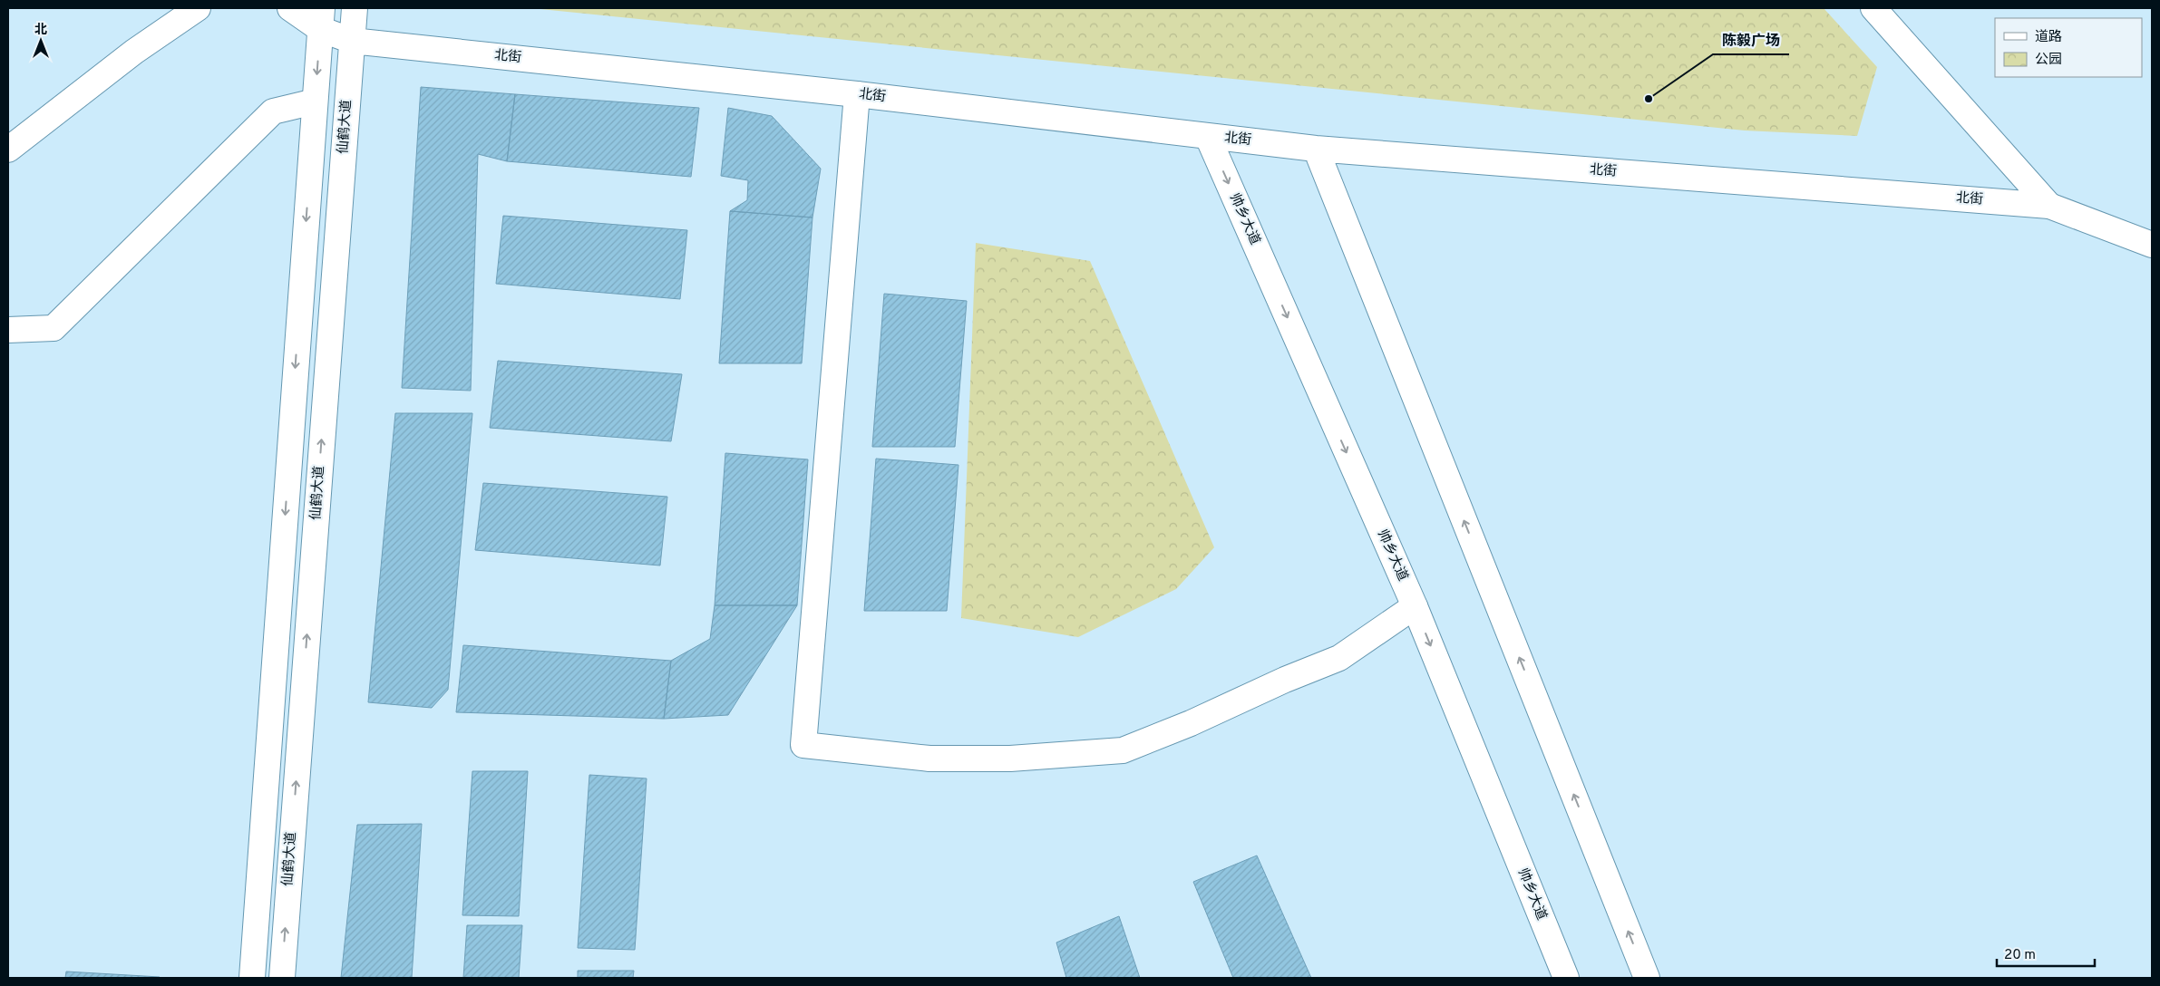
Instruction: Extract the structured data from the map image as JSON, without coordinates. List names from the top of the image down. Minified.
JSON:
{"streets":{"main road":["北街","仙鹤大道","帅乡大道"]},"crossings":[["北街","仙鹤大道"],["北街","帅乡大道"]],"places":["陈毅广场"],"legend":["道路","公园"],"scale_bar":"20 m","north":"top"}
